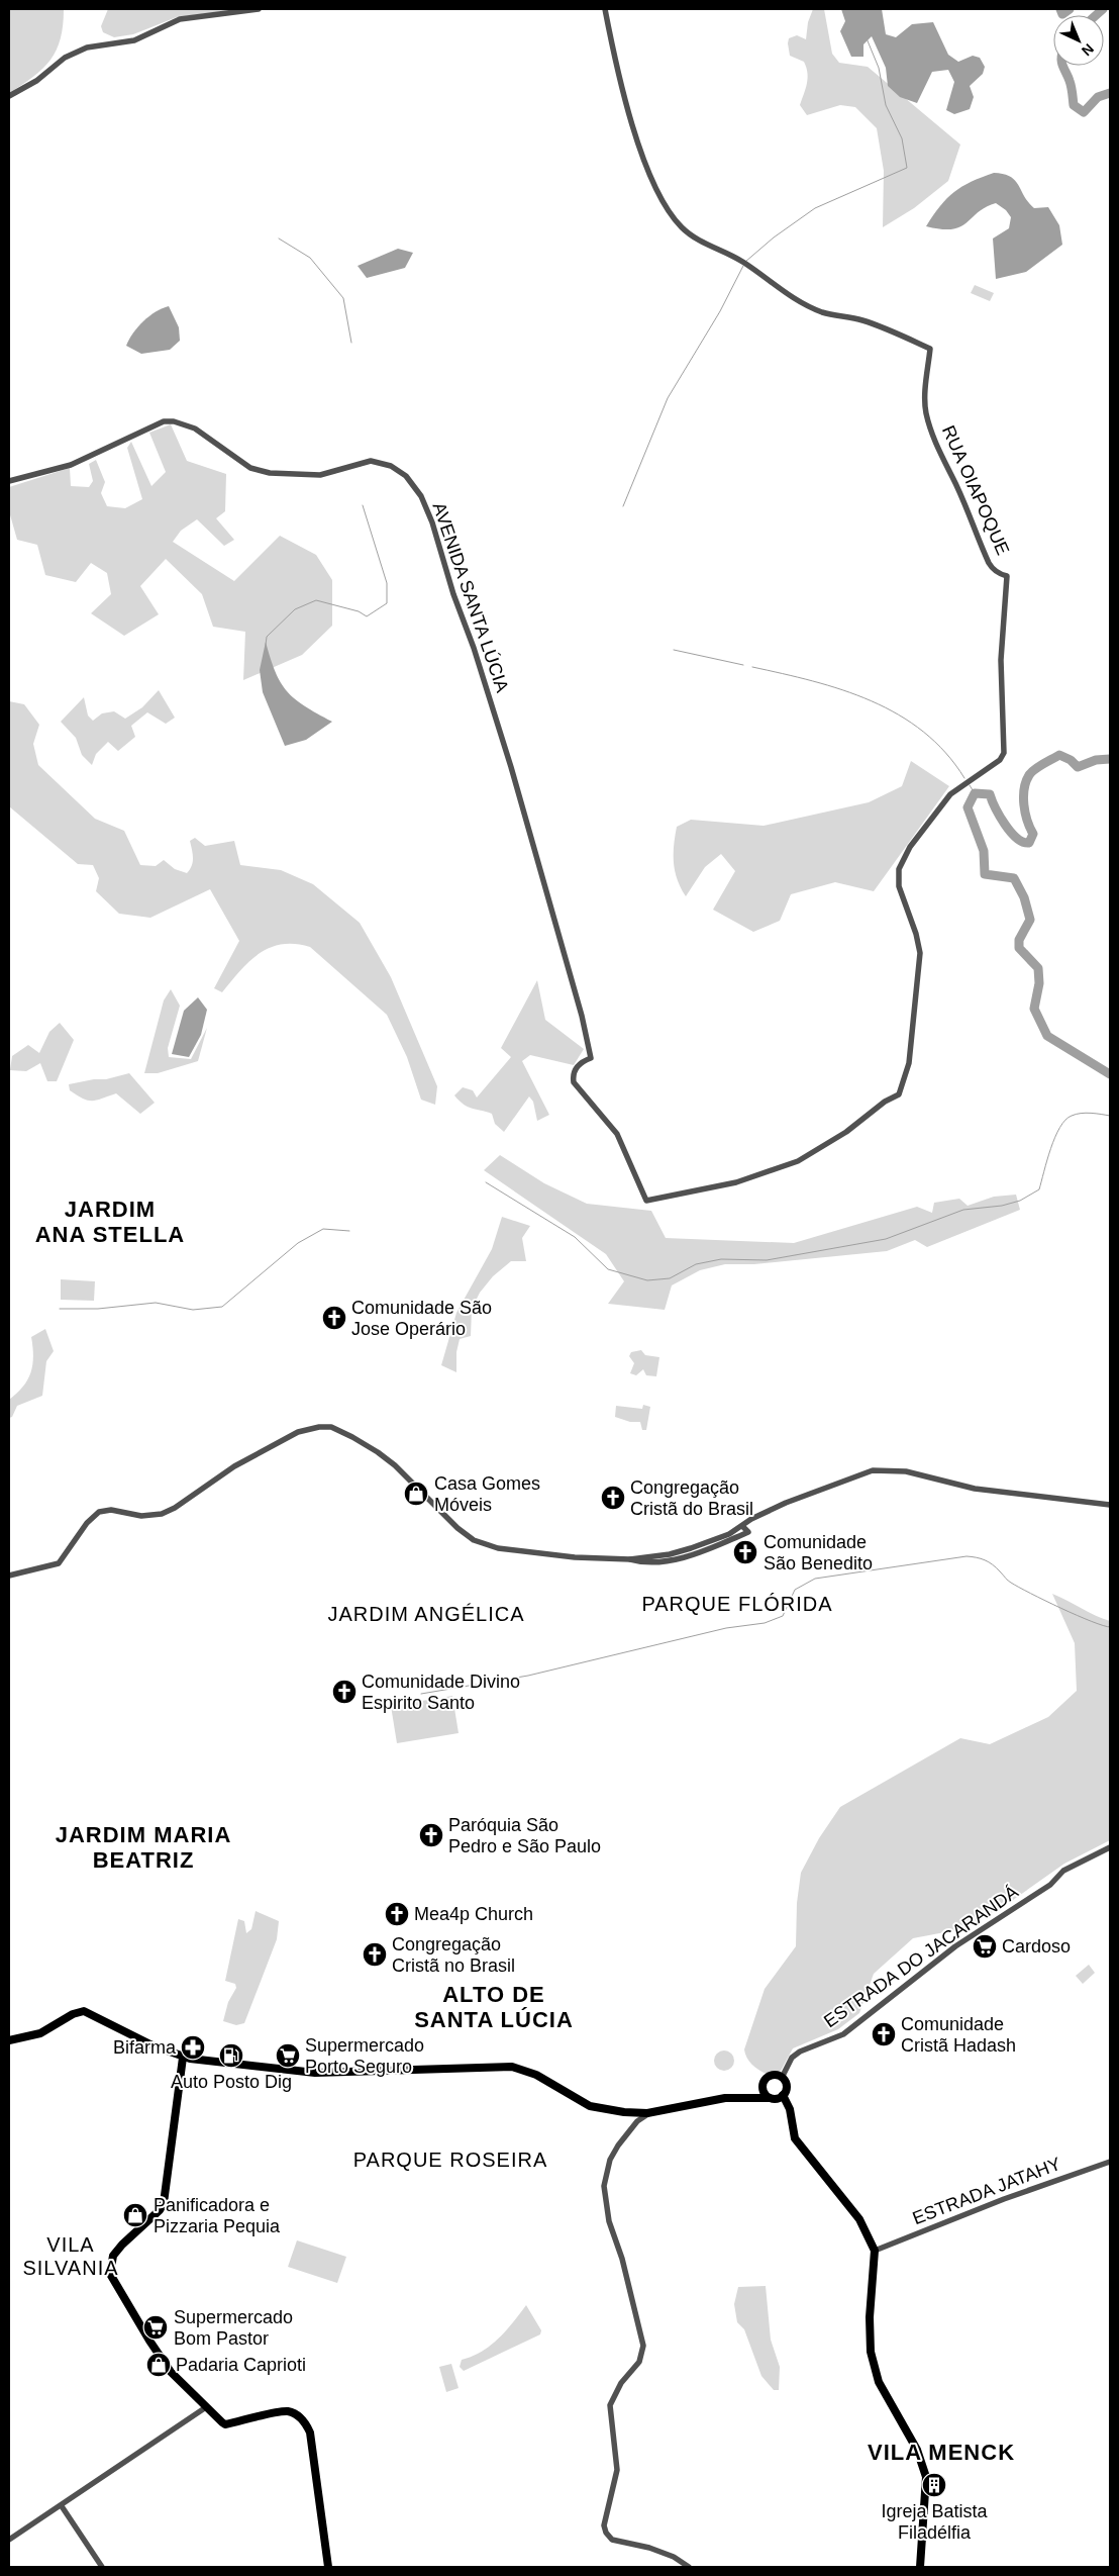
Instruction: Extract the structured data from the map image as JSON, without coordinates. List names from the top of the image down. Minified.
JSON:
{"streets":{"street":["RUA OIAPOQUE","AVENIDA SANTA LÚCIA","ESTRADA DO JACARANDÁ","ESTRADA JATAHY"]},"crossings":[["RUA OIAPOQUE","AVENIDA SANTA LÚCIA"]],"districts":["JARDIM ANA STELLA","PARQUE FLÓRIDA","JARDIM ANGÉLICA","JARDIM MARIA BEATRIZ","ALTO DE SANTA LÚCIA","PARQUE ROSEIRA","VILA SILVANIA","VILA MENCK"],"places":{"church":["Comunidade São Jose Operário","Congregação Cristã do Brasil","Comunidade São Benedito","Comunidade Divino Espirito Santo","Paróquia São Pedro e São Paulo","Mea4p Church","Congregação Cristã no Brasil","Comunidade Cristã Hadash"],"shop":["Casa Gomes Móveis","Panificadora e Pizzaria Pequia","Padaria Caprioti"],"supermarket":["Cardoso","Supermercado Porto Seguro","Supermercado Bom Pastor"],"pharmacy":["Bifarma"],"fuel station":["Auto Posto Dig"],"building":["Igreja Batista Filadélfia"]},"north":"bottom right"}
